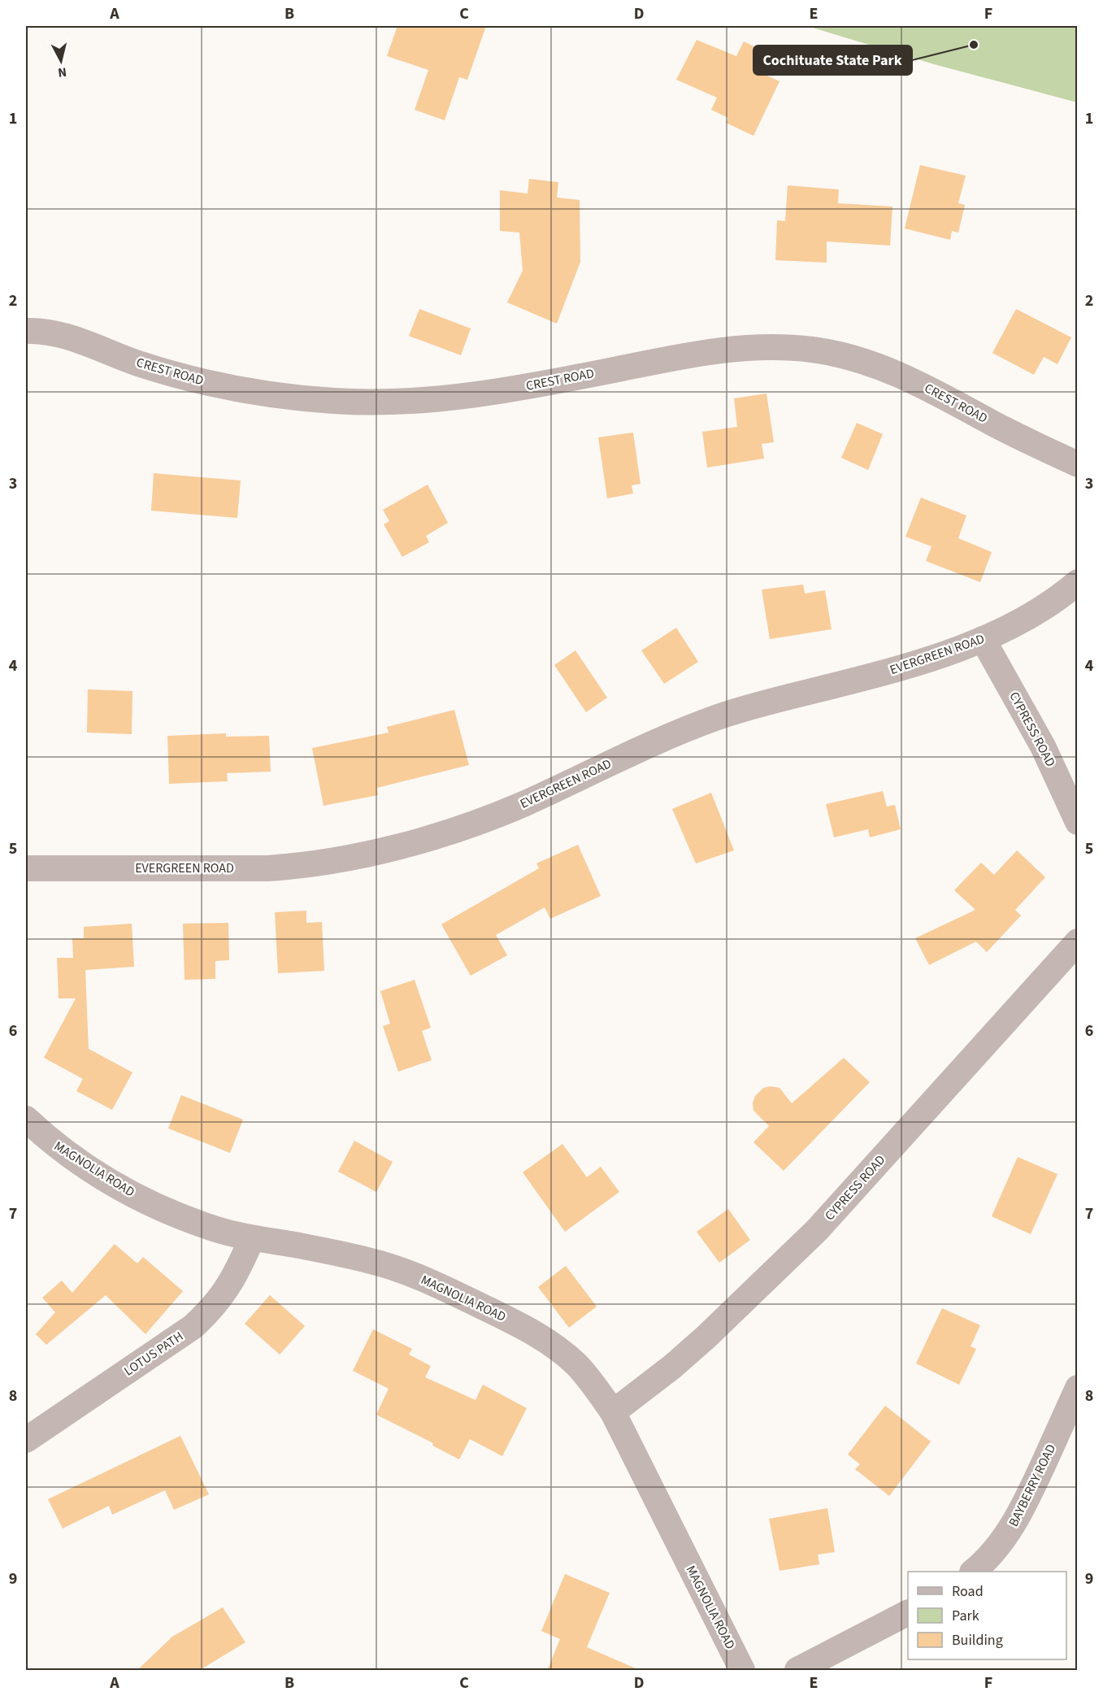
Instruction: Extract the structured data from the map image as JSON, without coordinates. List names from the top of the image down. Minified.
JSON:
{"streets":{"street":["CREST ROAD","EVERGREEN ROAD","CYPRESS ROAD","MAGNOLIA ROAD","LOTUS PATH","BAYBERRY ROAD"]},"crossings":[["EVERGREEN ROAD","CYPRESS ROAD"],["CYPRESS ROAD","MAGNOLIA ROAD"],["MAGNOLIA ROAD","LOTUS PATH"]],"places":["Cochituate State Park"],"legend":["Road","Park","Building"],"north":"bottom","grid":{"columns":["A","B","C","D","E","F"],"rows":["1","2","3","4","5","6","7","8","9"]}}
